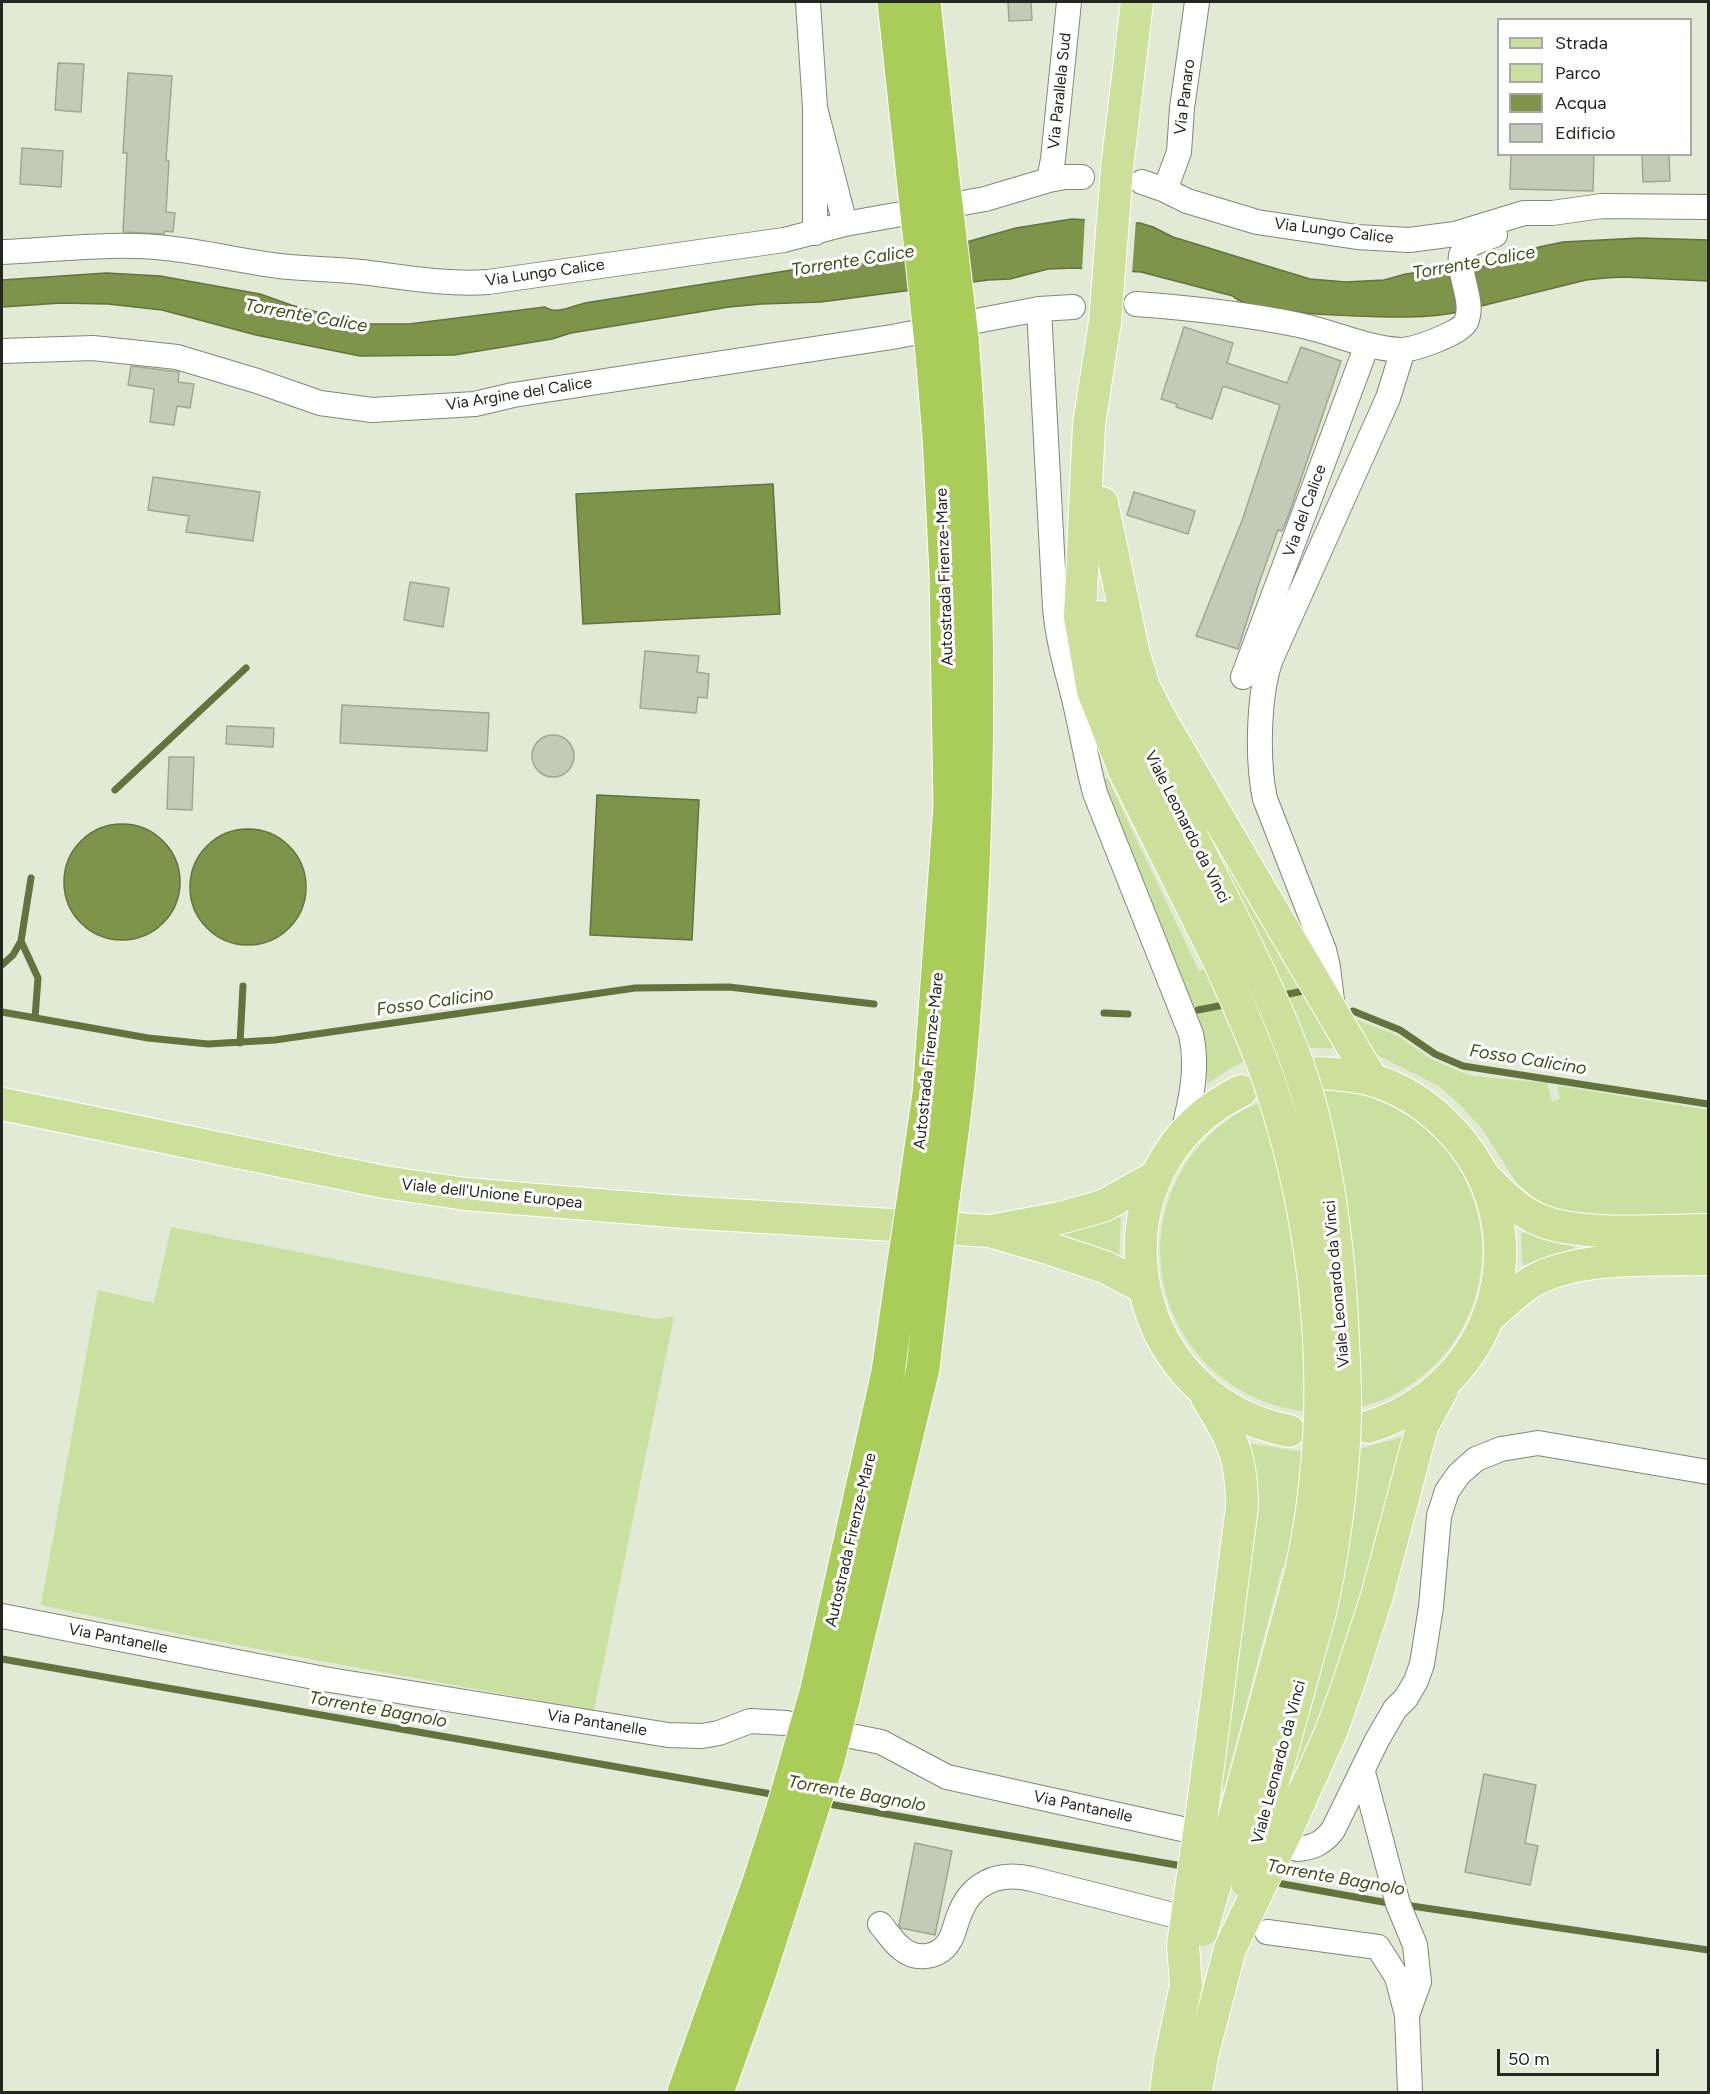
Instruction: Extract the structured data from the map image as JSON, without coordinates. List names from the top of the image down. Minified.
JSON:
{"streets":{"highway":["Autostrada Firenze-Mare"],"main road":["Viale Leonardo da Vinci","Viale dell'Unione Europea"],"street":["Via Parallela Sud","Via Panaro","Via Lungo Calice","Via Argine del Calice","Via del Calice","Via Pantanelle"]},"crossings":[["Via Parallela Sud","Via Lungo Calice"],["Via Panaro","Via Lungo Calice"],["Via Panaro","Viale Leonardo da Vinci"],["Via Lungo Calice","Viale Leonardo da Vinci"]],"water":["Torrente Calice","Fosso Calicino","Torrente Bagnolo"],"legend":["Strada","Parco","Acqua","Edificio"],"scale_bar":"50 m"}
